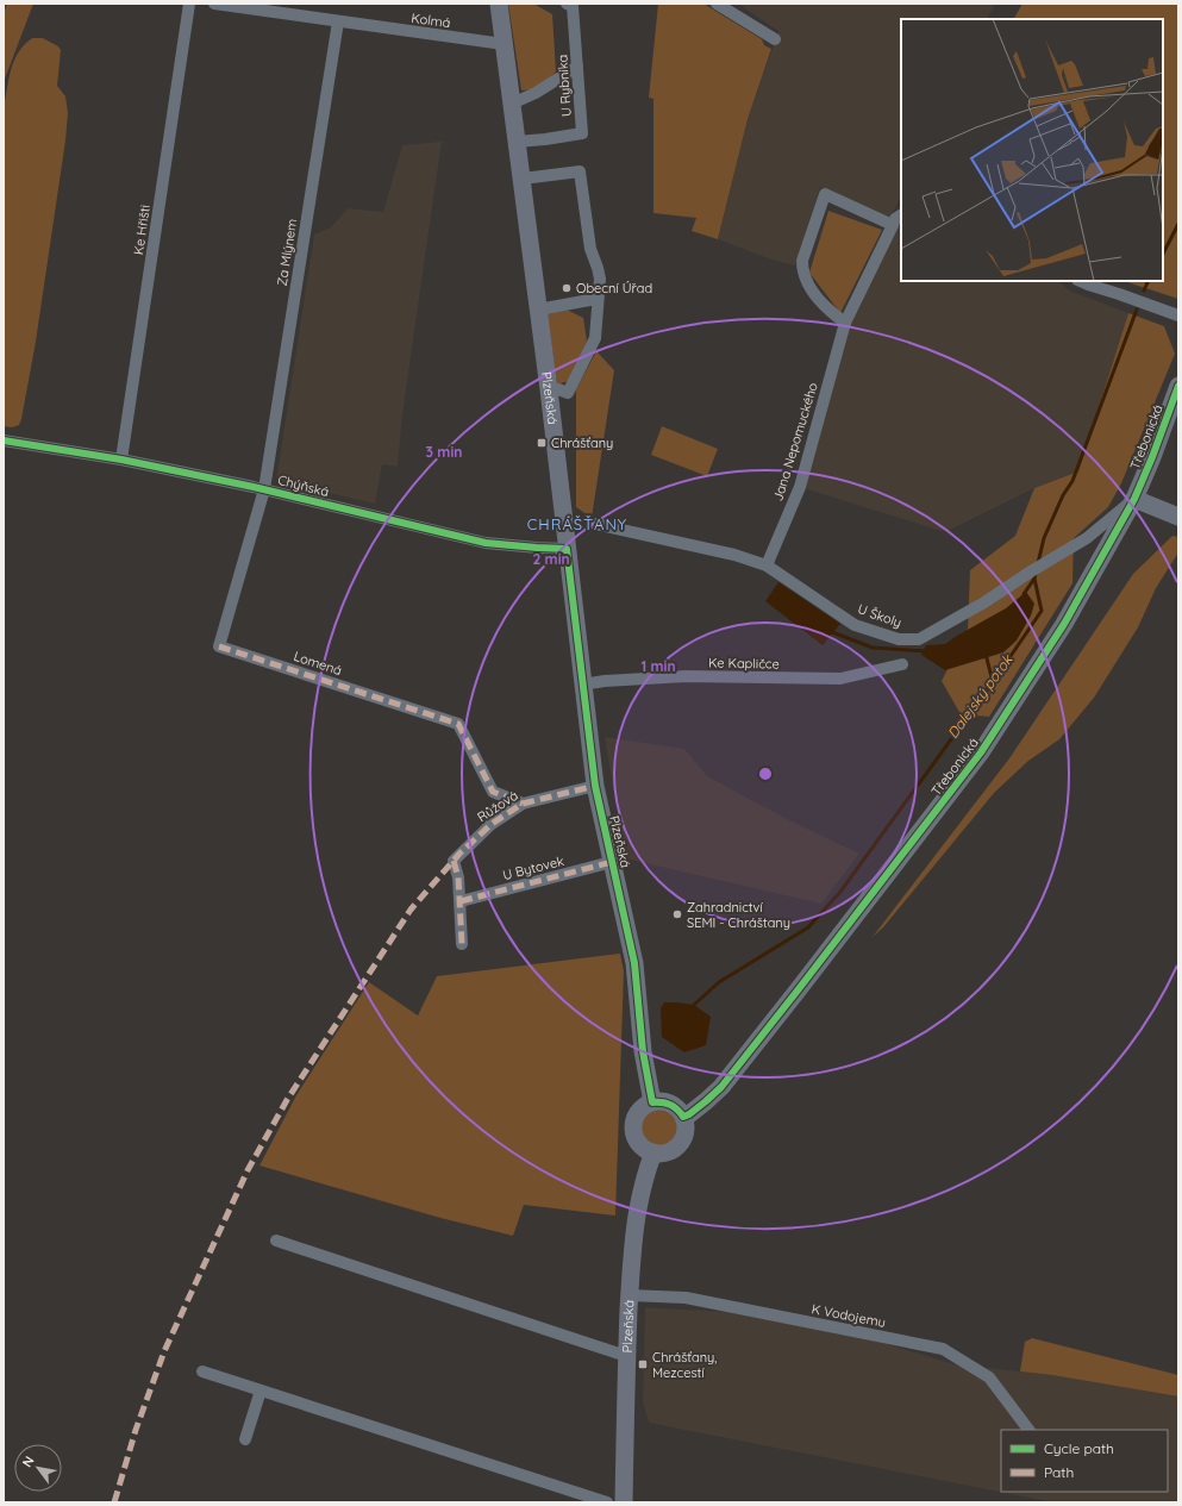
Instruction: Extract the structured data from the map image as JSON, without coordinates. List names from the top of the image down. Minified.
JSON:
{"streets":{"main road":["Plzeňská","Třebonická"],"street":["Kolmá","U Rybníka","Ke Hřišti","Za Mlýnem","Jana Nepomuckého","Chýňská","U Školy","Lomená","Ke Kapličce","Růžová","U Bytovek","K Vodojemu"]},"crossings":[["Kolmá","Za Mlýnem"],["Kolmá","Plzeňská"],["U Rybníka","Plzeňská"],["Ke Hřišti","Chýňská"],["Za Mlýnem","Chýňská"],["Za Mlýnem","Lomená"],["Plzeňská","Třebonická"],["Plzeňská","Chýňská"],["Plzeňská","Ke Kapličce"],["Plzeňská","Růžová"],["Plzeňská","U Bytovek"],["Plzeňská","K Vodojemu"],["Třebonická","U Školy"],["Jana Nepomuckého","U Školy"],["Chýňská","Lomená"],["Lomená","Růžová"],["Růžová","U Bytovek"]],"districts":["CHRÁŠŤANY"],"water":["Dalejský potok"],"places":{"other":["Obecní Úřad","Zahradnictví SEMI - Chráštany"],"transit":["Chrášťany","Chrášťany, Mezcestí"]},"legend":["Cycle path","Path"],"north":"top left","rings":["3 min","2 min","1 min"]}
